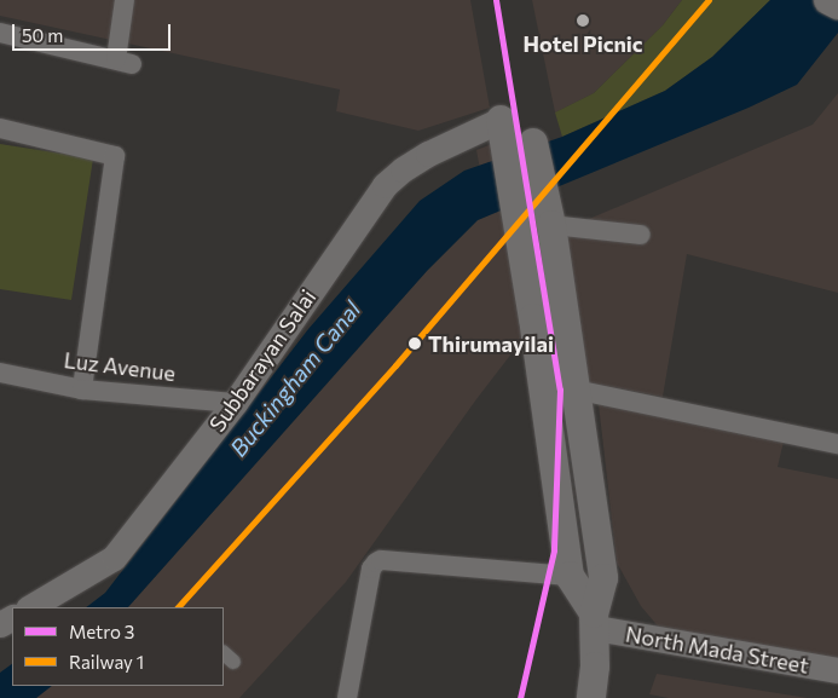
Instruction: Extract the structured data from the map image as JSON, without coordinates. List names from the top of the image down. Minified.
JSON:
{"streets":{"street":["Subbarayan Salai","Luz Avenue","North Mada Street"]},"crossings":[["Subbarayan Salai","Luz Avenue"]],"water":["Buckingham Canal"],"places":["Hotel Picnic","Thirumayilai"],"lines":["metro line 3","rail line 1"],"legend":["Metro 3","Railway 1"],"scale_bar":"50 m"}
